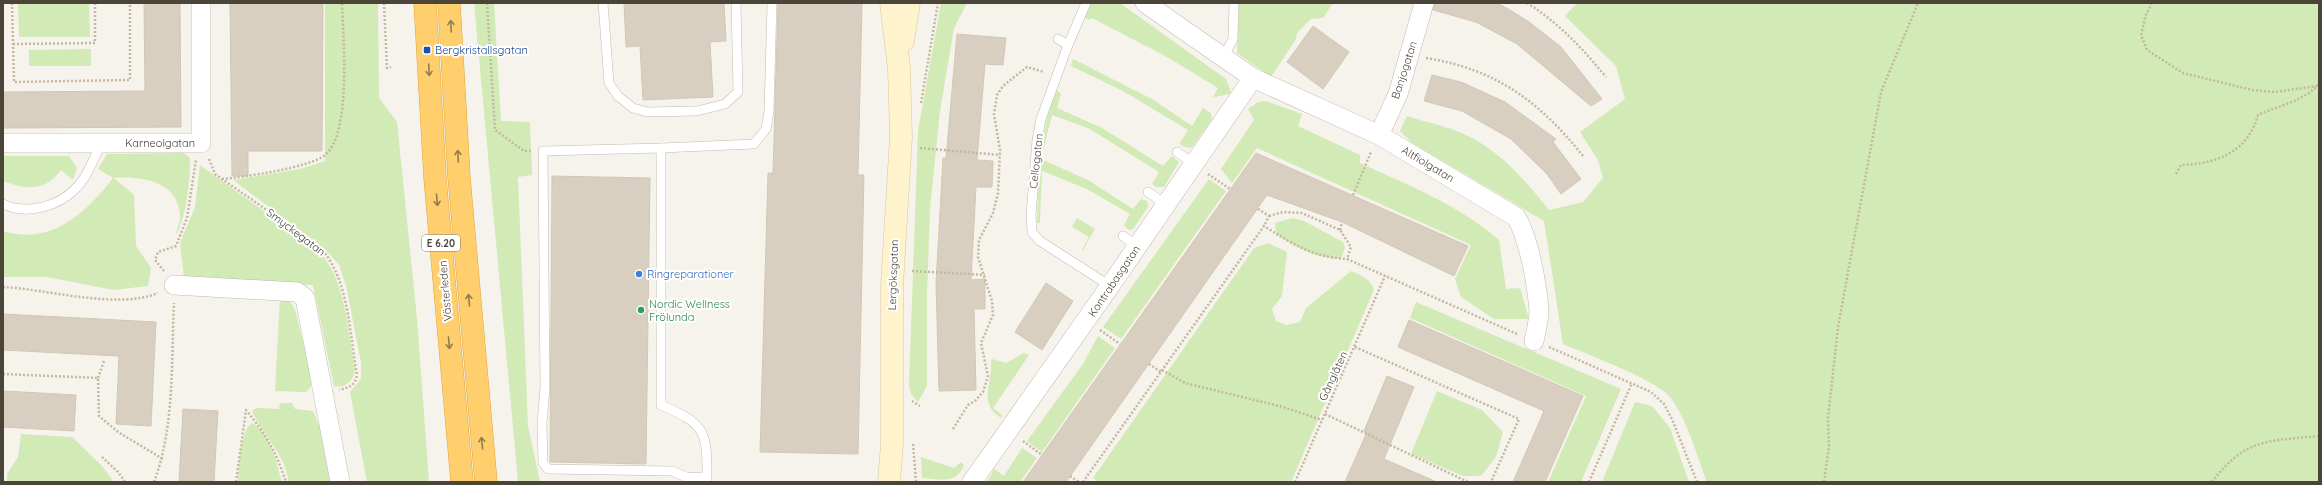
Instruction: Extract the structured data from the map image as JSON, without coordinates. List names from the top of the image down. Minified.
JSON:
{"streets":{"highway":["E 6.20","Västerleden"],"street":["Banjogatan","Karneolgatan","Altfiolgatan","Lergöksgatan","Kontrabasgatan"],"lane":["Cellogatan"],"path":["Smyckegatan","Gånglåten"]},"crossings":[["Banjogatan","Altfiolgatan"],["Karneolgatan","Smyckegatan"],["Cellogatan","Kontrabasgatan"],["Altfiolgatan","Kontrabasgatan"]],"places":{"transit":["Bergkristallsgatan"],"other":["Ringreparationer","Nordic Wellness Frölunda"]}}
